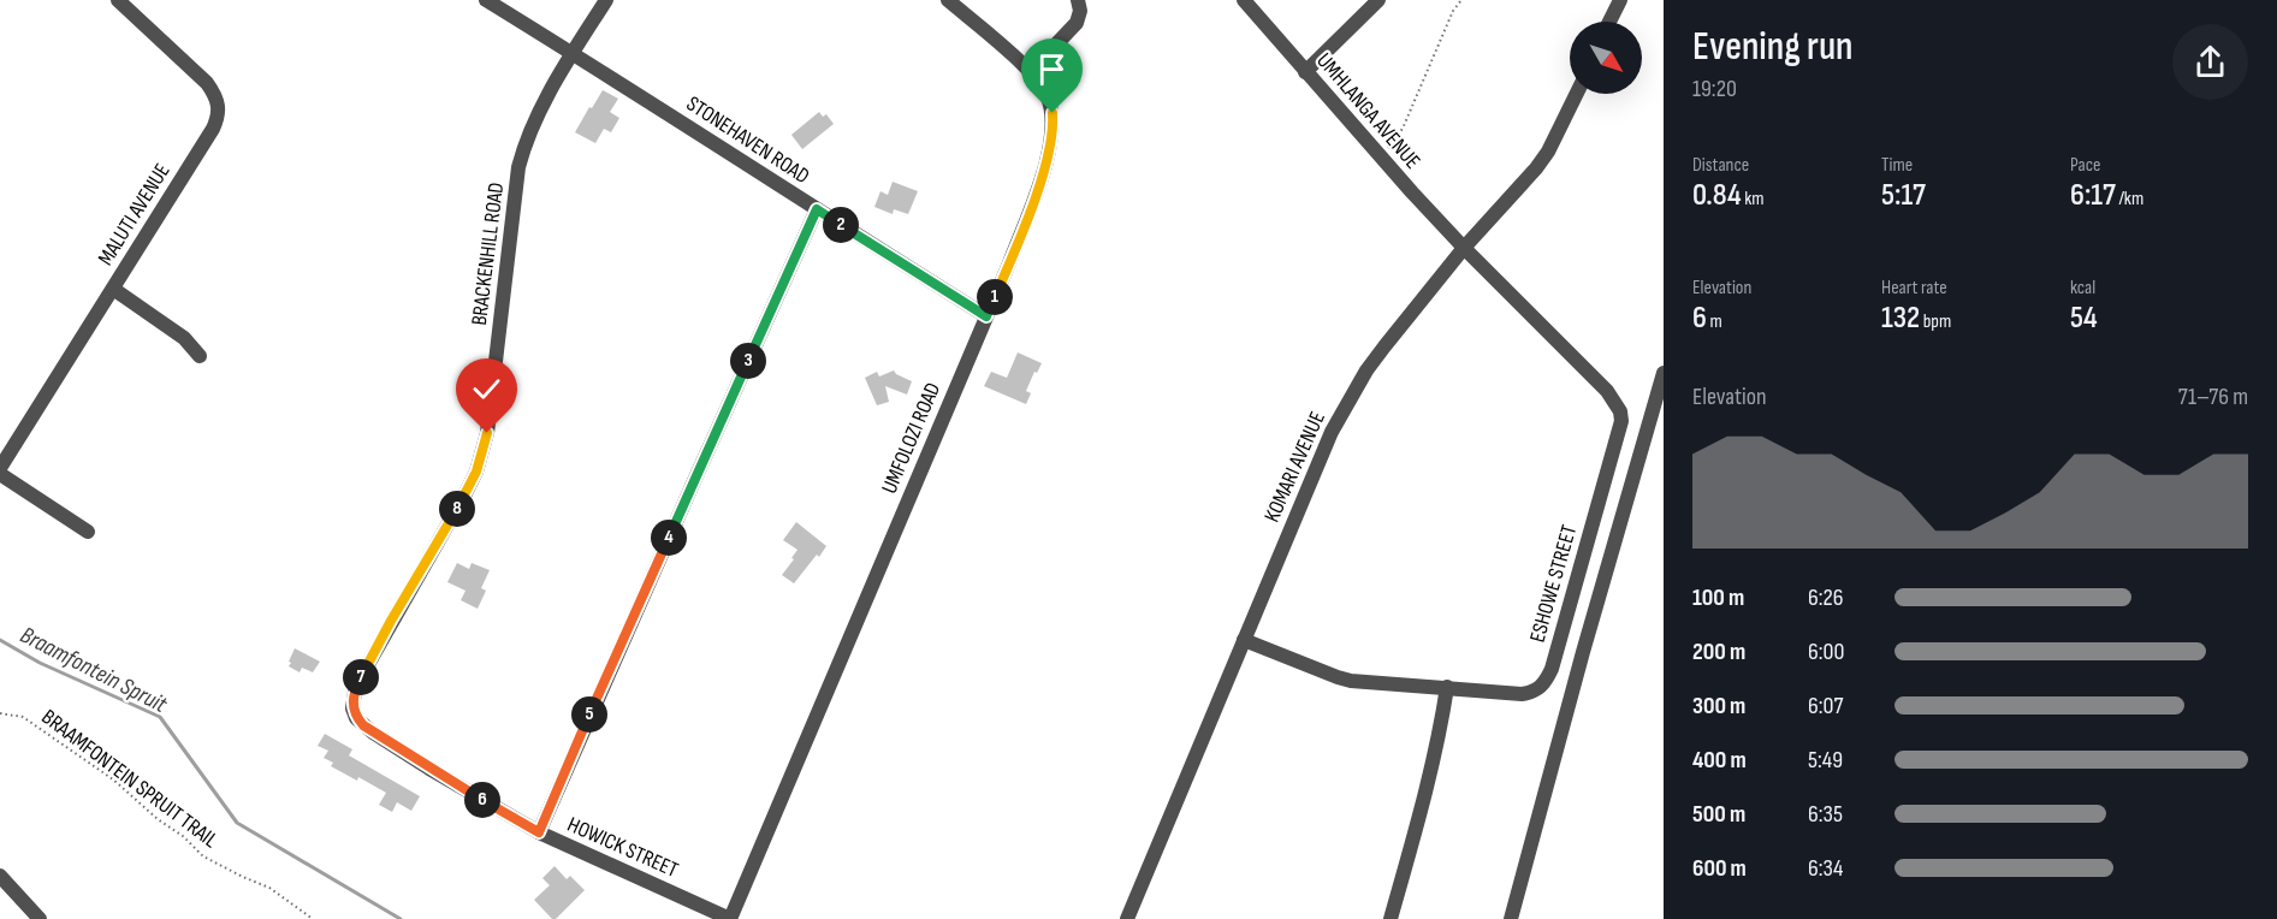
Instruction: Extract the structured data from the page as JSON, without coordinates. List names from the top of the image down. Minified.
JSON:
{"streets":{"street":["UMHLANGA AVENUE","STONEHAVEN ROAD","MALUTI AVENUE","BRACKENHILL ROAD","UMFOLOZI ROAD","KOMARI AVENUE","ESHOWE STREET","HOWICK STREET"],"path":["BRAAMFONTEIN SPRUIT TRAIL"]},"crossings":[["UMHLANGA AVENUE","KOMARI AVENUE"],["UMHLANGA AVENUE","ESHOWE STREET"],["STONEHAVEN ROAD","BRACKENHILL ROAD"],["STONEHAVEN ROAD","UMFOLOZI ROAD"],["BRACKENHILL ROAD","HOWICK STREET"],["UMFOLOZI ROAD","HOWICK STREET"],["KOMARI AVENUE","ESHOWE STREET"]],"water":["Braamfontein Spruit"],"north":"bottom right","page":{"heading":["Evening run","19:20"],"stats":[["Distance","0.84 km"],["Time","5:17"],["Pace","6:17 /km"],["Elevation","6 m"],["Heart rate","132 bpm"],["kcal","54"]],"pins":["2","1","3","8","4","7","5","6"],"chart":["Elevation","71–76 m"],"list":[{"name":"100 m","note":"6:26"},{"name":"200 m","note":"6:00"},{"name":"300 m","note":"6:07"},{"name":"400 m","note":"5:49"},{"name":"500 m","note":"6:35"},{"name":"600 m","note":"6:34"}]}}
